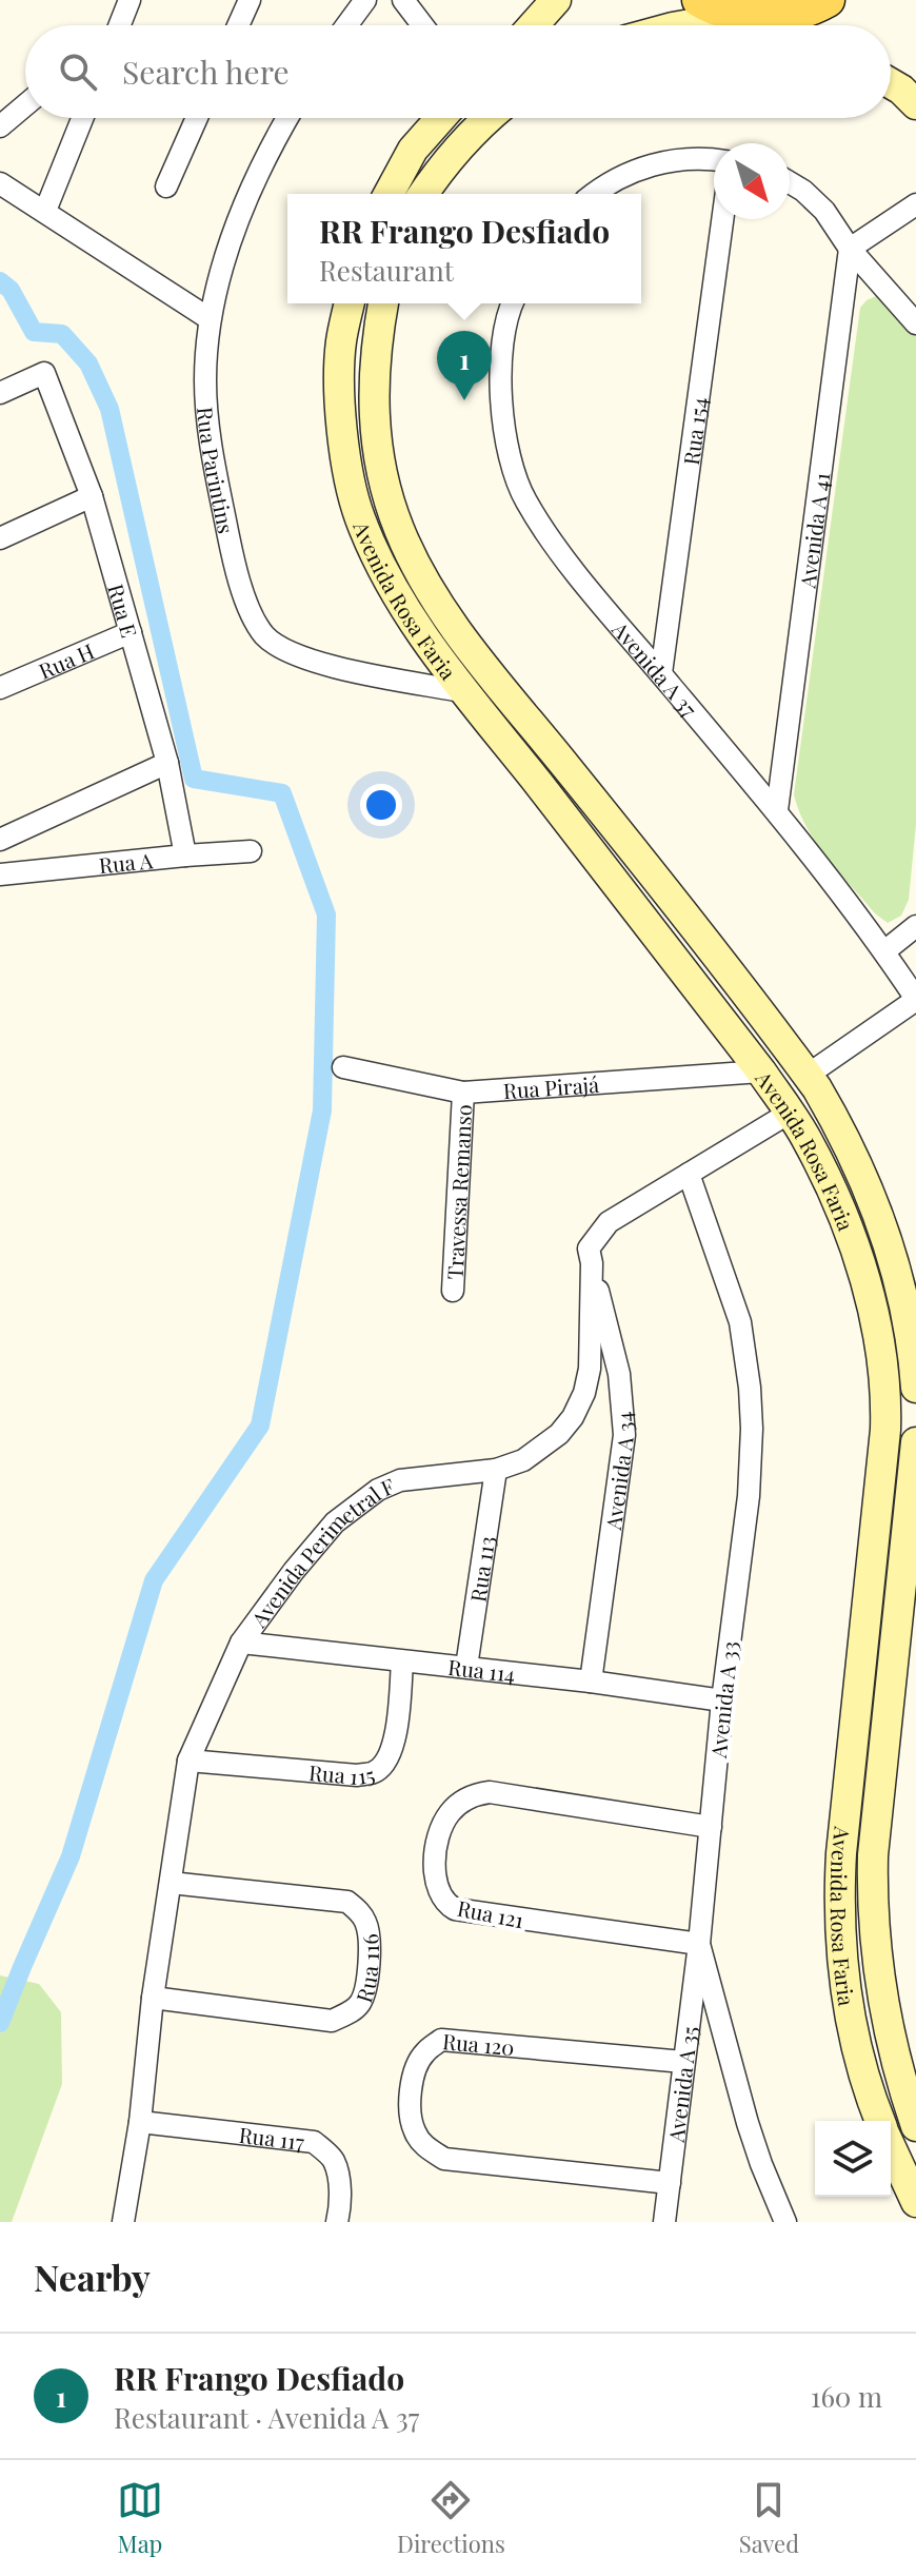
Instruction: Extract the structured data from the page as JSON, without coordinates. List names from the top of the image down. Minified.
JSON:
{"streets":{"street":["Rua 154","Rua Parintins","Avenida A 41","Avenida Rosa Faria","Rua E","Rua H","Avenida A 37","Rua A","Rua Pirajá","Travessa Remanso","Avenida A 34","Avenida Perimetral F","Rua 113","Rua 114","Avenida A 33","Rua 115","Rua 121","Rua 116","Rua 120","Avenida A 35","Rua 117"]},"crossings":[["Rua 154","Avenida A 37"],["Rua Parintins","Avenida Rosa Faria"],["Avenida A 41","Avenida A 37"],["Avenida Rosa Faria","Rua Pirajá"],["Avenida Rosa Faria","Avenida Perimetral F"],["Rua E","Rua H"],["Rua E","Rua A"],["Rua Pirajá","Travessa Remanso"],["Avenida A 34","Avenida Perimetral F"],["Avenida A 34","Rua 114"],["Avenida Perimetral F","Rua 113"],["Avenida Perimetral F","Rua 114"],["Avenida Perimetral F","Avenida A 33"],["Avenida Perimetral F","Rua 115"],["Avenida Perimetral F","Rua 116"],["Avenida Perimetral F","Rua 117"],["Rua 113","Rua 114"],["Rua 114","Avenida A 33"],["Rua 114","Rua 115"],["Avenida A 33","Rua 121"],["Avenida A 33","Avenida A 35"],["Rua 121","Avenida A 35"],["Rua 120","Avenida A 35"]],"north":"bottom right","page":{"search":"Search here","popup":["RR Frango Desfiado","Restaurant"],"pins":"1","heading":"Nearby","list":[{"mark":"1","name":"RR Frango Desfiado","note":"Restaurant · Avenida A 37","value":"160 m"}],"nav":["Map","Directions","Saved"]}}
